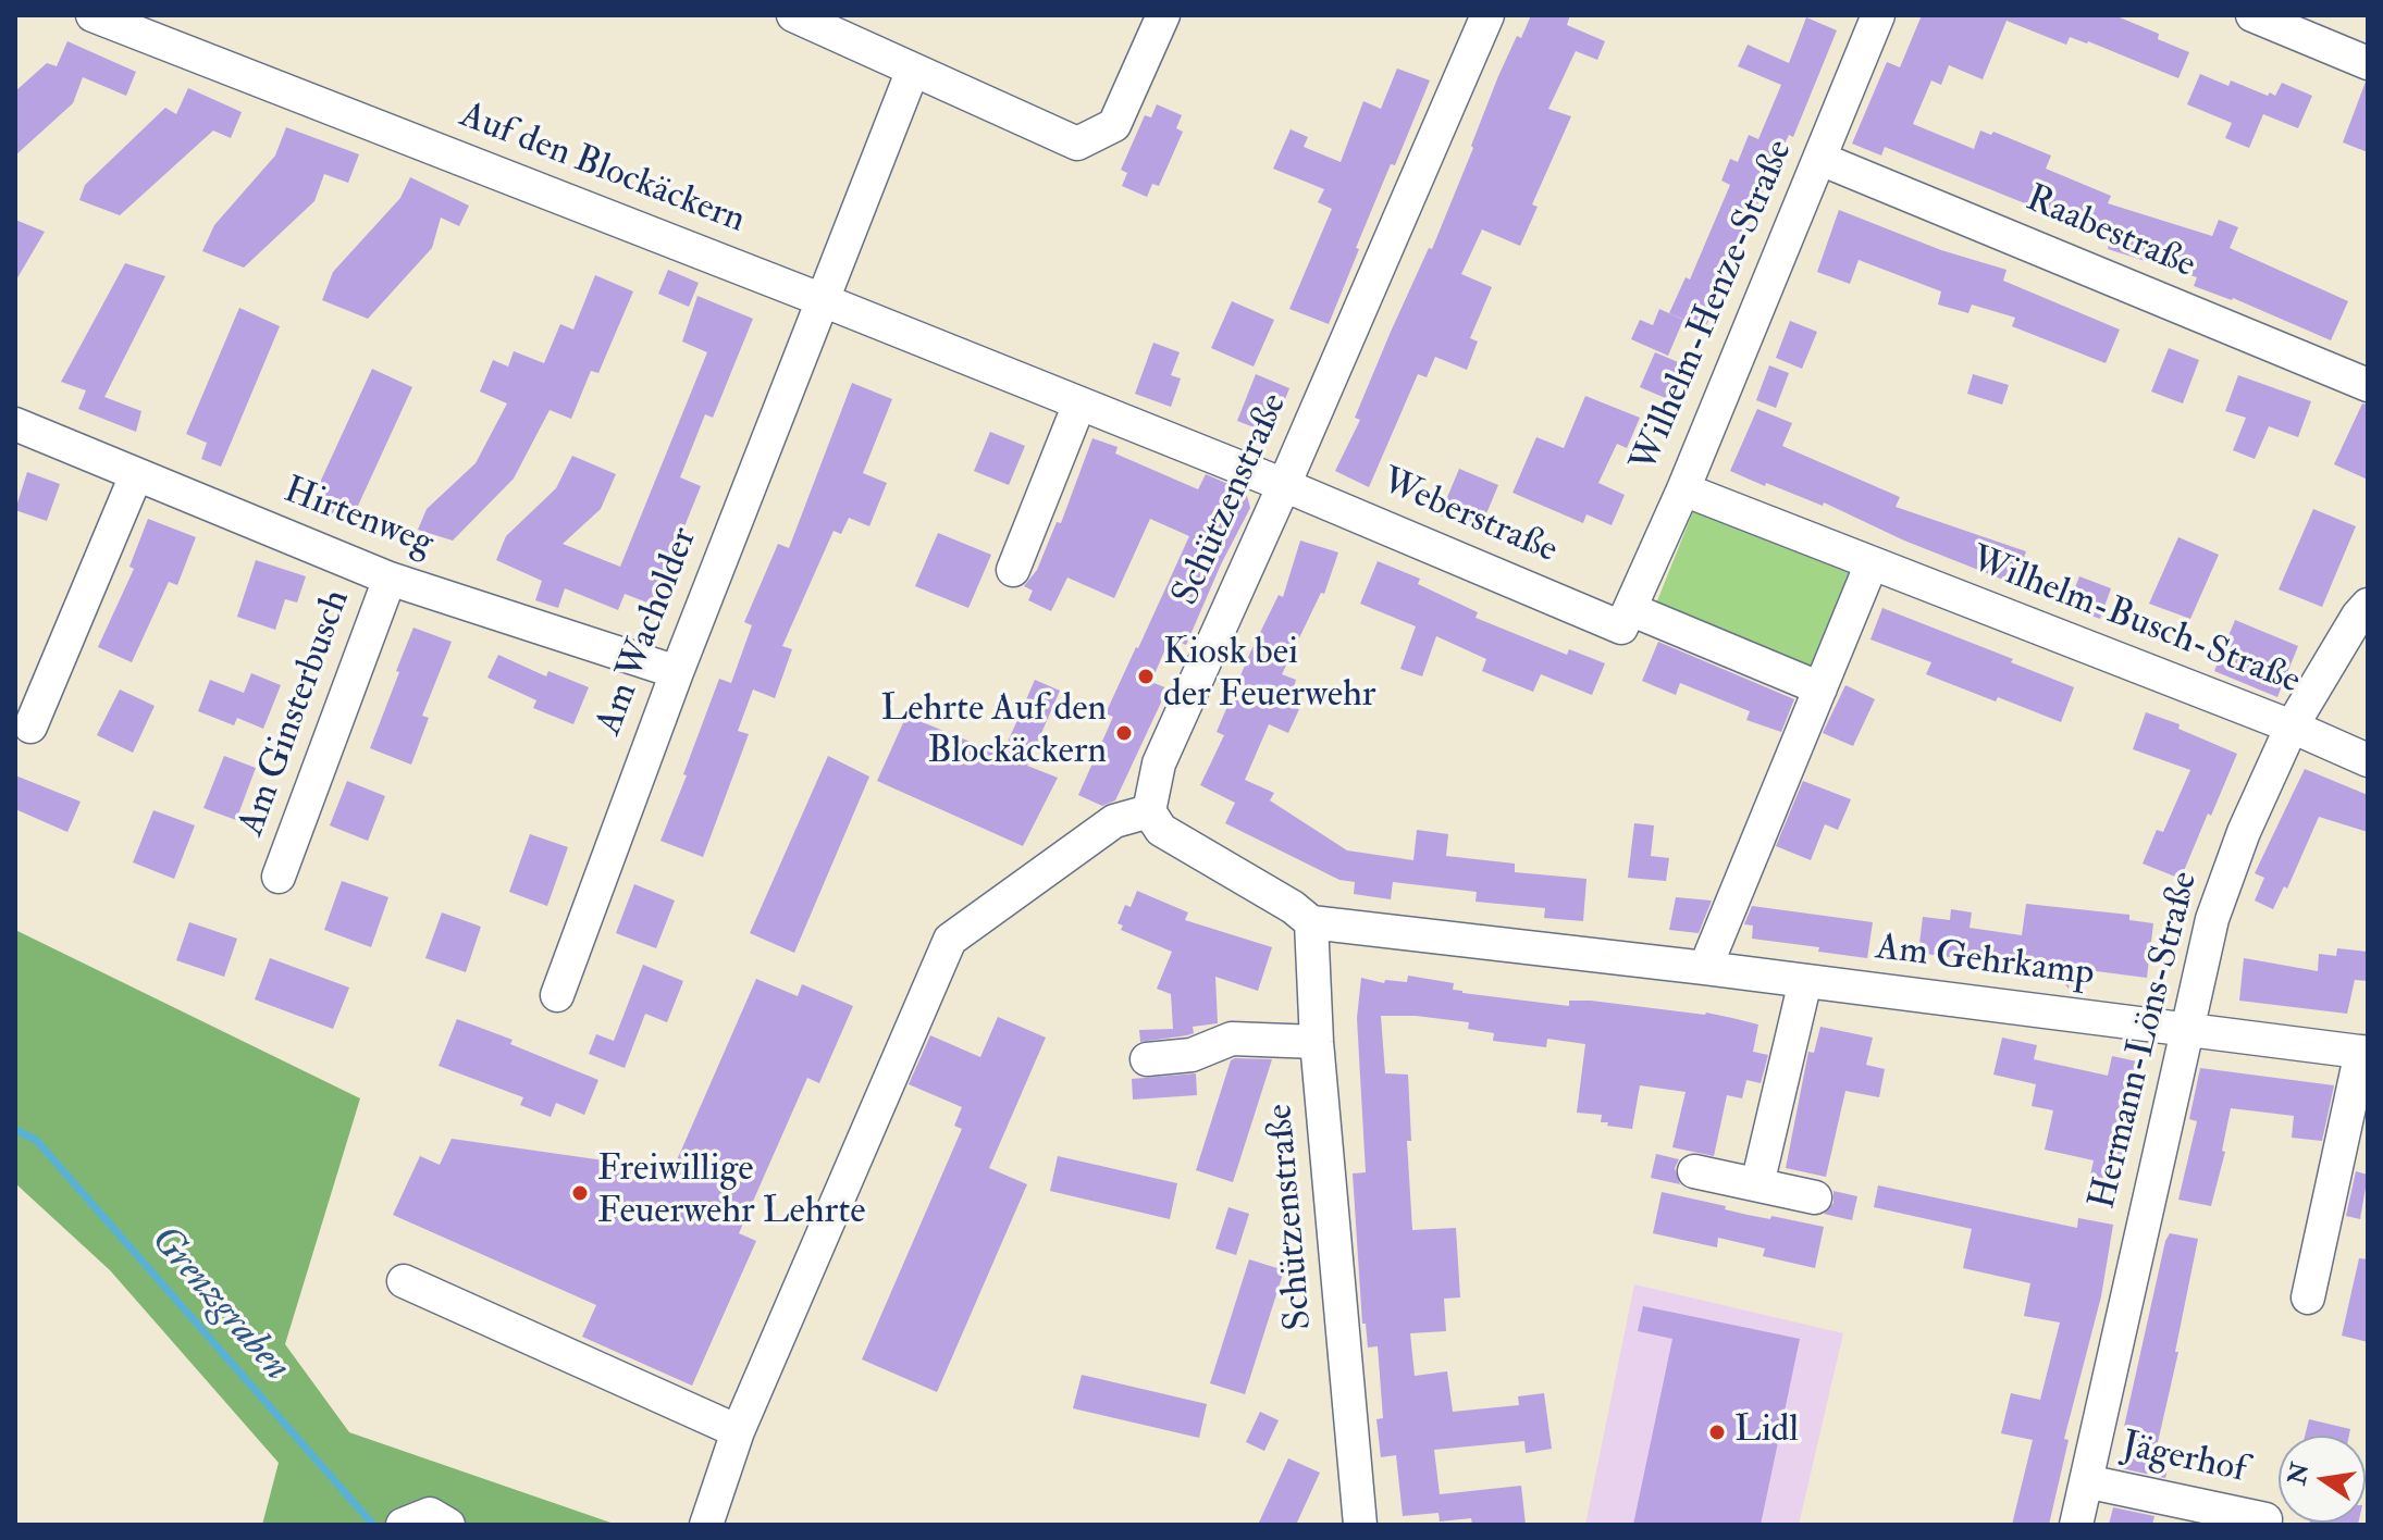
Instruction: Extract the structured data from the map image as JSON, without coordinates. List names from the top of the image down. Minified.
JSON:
{"streets":{"street":["Auf den Blockäckern","Raabestraße","Wilhelm-Henze-Straße","Schützenstraße","Weberstraße","Hirtenweg","Wilhelm-Busch-Straße","Am Wacholder","Am Ginsterbusch","Am Gehrkamp","Hermann-Löns-Straße","Jägerhof"]},"crossings":[["Auf den Blockäckern","Schützenstraße"],["Auf den Blockäckern","Weberstraße"],["Auf den Blockäckern","Am Wacholder"],["Raabestraße","Wilhelm-Henze-Straße"],["Wilhelm-Henze-Straße","Weberstraße"],["Wilhelm-Henze-Straße","Wilhelm-Busch-Straße"],["Schützenstraße","Weberstraße"],["Schützenstraße","Am Gehrkamp"],["Hirtenweg","Am Wacholder"],["Hirtenweg","Am Ginsterbusch"],["Wilhelm-Busch-Straße","Hermann-Löns-Straße"],["Am Gehrkamp","Hermann-Löns-Straße"],["Hermann-Löns-Straße","Jägerhof"]],"water":["Grenzgraben"],"places":["Kiosk bei der Feuerwehr","Lehrte Auf den Blockäckern","Freiwillige Feuerwehr Lehrte","Lidl"],"north":"left"}
